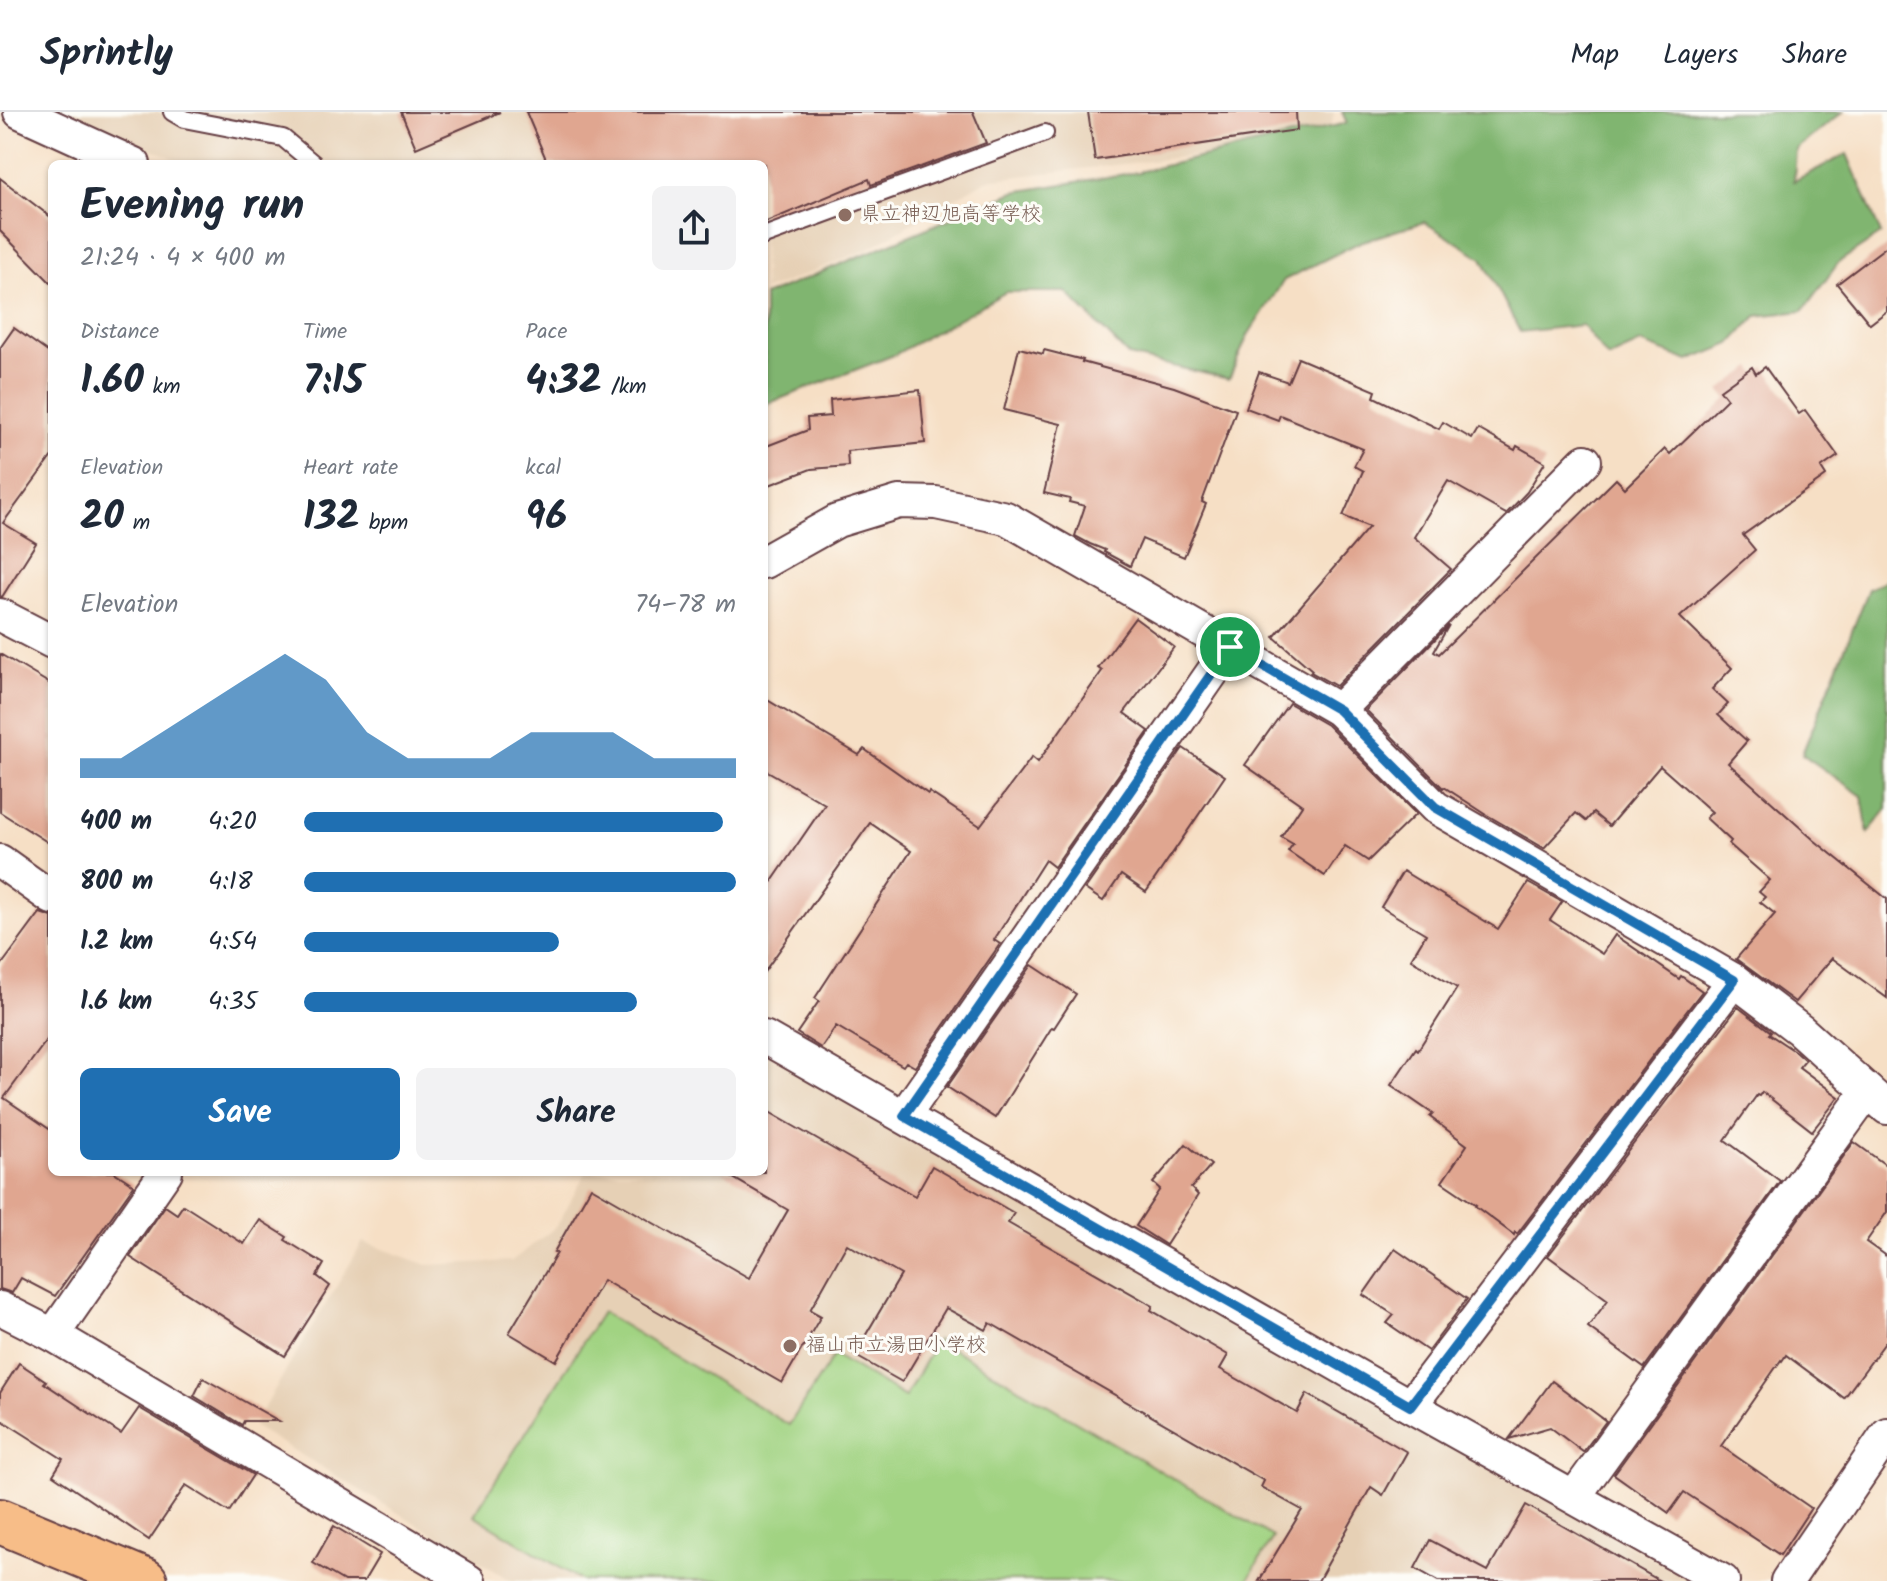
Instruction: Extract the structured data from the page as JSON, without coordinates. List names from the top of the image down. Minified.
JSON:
{"places":["県立神辺旭高等学校","福山市立湯田小学校"],"page":{"header":"Sprintly","nav":["Map","Layers","Share"],"heading":["Evening run","21:24 · 4 × 400 m"],"stats":[["Distance","1.60 km"],["Time","7:15"],["Pace","4:32 /km"],["Elevation","20 m"],["Heart rate","132 bpm"],["kcal","96"]],"chart":["Elevation","74–78 m"],"list":[{"name":"400 m","note":"4:20"},{"name":"800 m","note":"4:18"},{"name":"1.2 km","note":"4:54"},{"name":"1.6 km","note":"4:35"}],"buttons":["Save","Share"]}}
